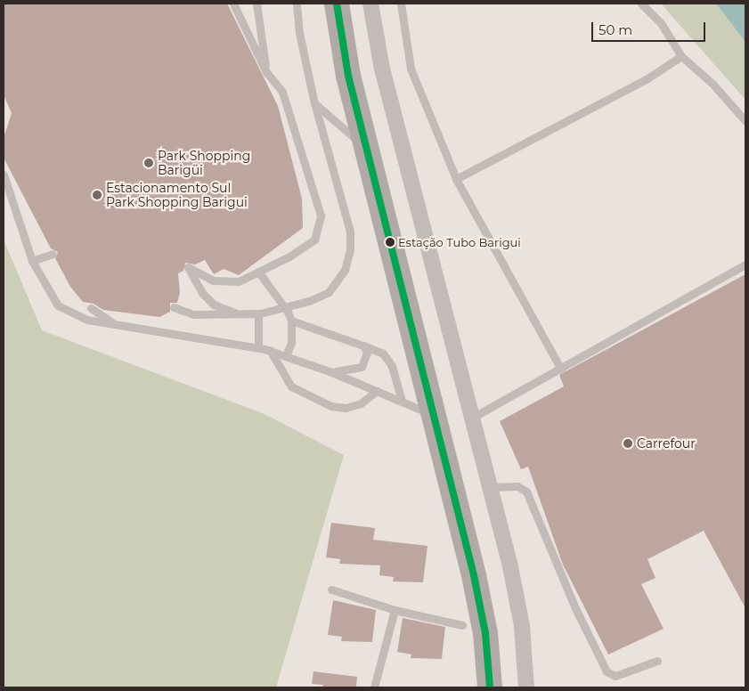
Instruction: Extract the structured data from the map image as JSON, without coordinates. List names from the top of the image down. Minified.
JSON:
{"places":["Park Shopping Barigüi","Estacionamento Sul Park Shopping Barigui","Estação Tubo Barigui","Carrefour"],"scale_bar":"50 m"}
